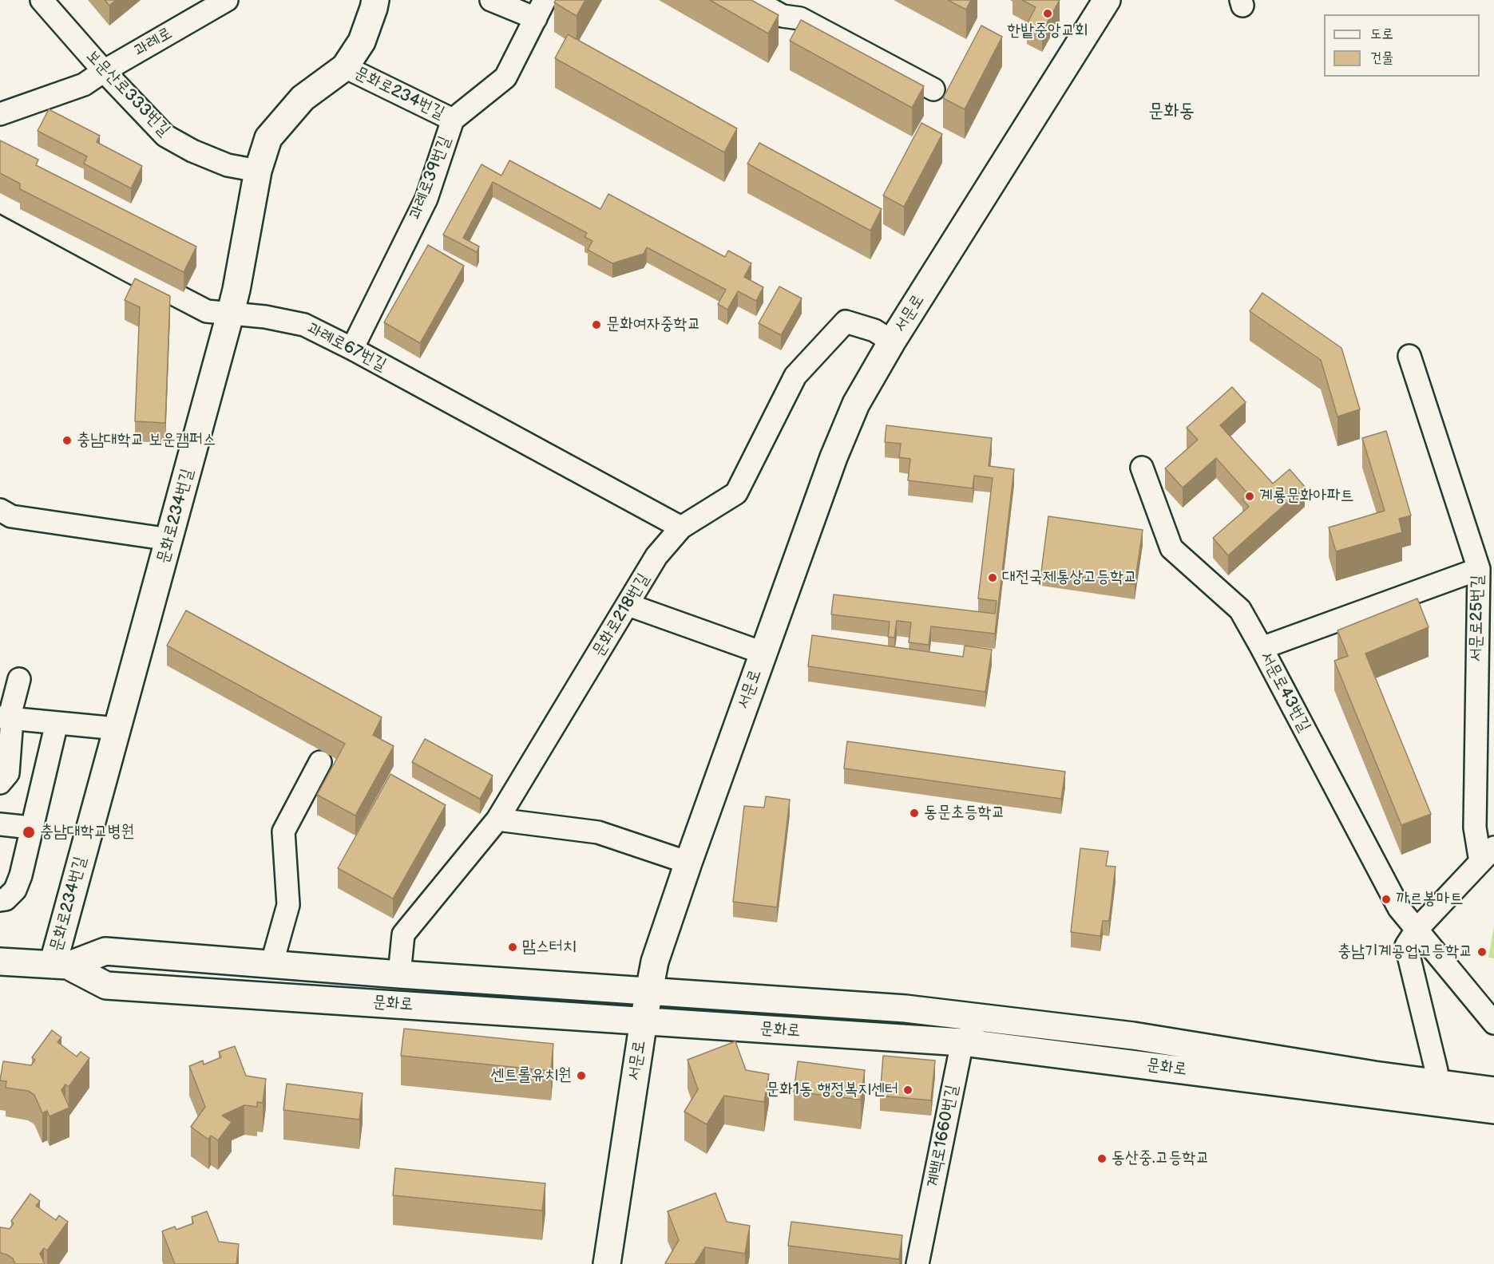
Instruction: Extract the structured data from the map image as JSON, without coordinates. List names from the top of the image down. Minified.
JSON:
{"streets":{"main road":["문화로234번길","서문로","문화로"],"street":["과례로","보문산로333번길","과례로39번길","과례로67번길","문화로218번길","서문로25번길","서문로43번길","계백로1660번길"]},"crossings":[["과례로","보문산로333번길"],["보문산로333번길","문화로234번길"],["문화로234번길","과례로39번길"],["문화로234번길","과례로67번길"],["문화로234번길","문화로"],["과례로39번길","과례로67번길"],["서문로","문화로218번길"],["서문로","문화로"],["과례로67번길","문화로218번길"],["문화로218번길","문화로"],["문화로","계백로1660번길"]],"districts":["문화동"],"places":["한밭중앙교회","문화여자중학교","충남대학교 보운캠퍼스","계룡문화아파트","대전국제통상고등학교","동문초등학교","충남대학교병원","까르봉마트","맘스터치","충남기계공업고등학교","센트롤유치원","문화1동 행정복지센터","동산중.고등학교"],"legend":["도로","건물"]}
